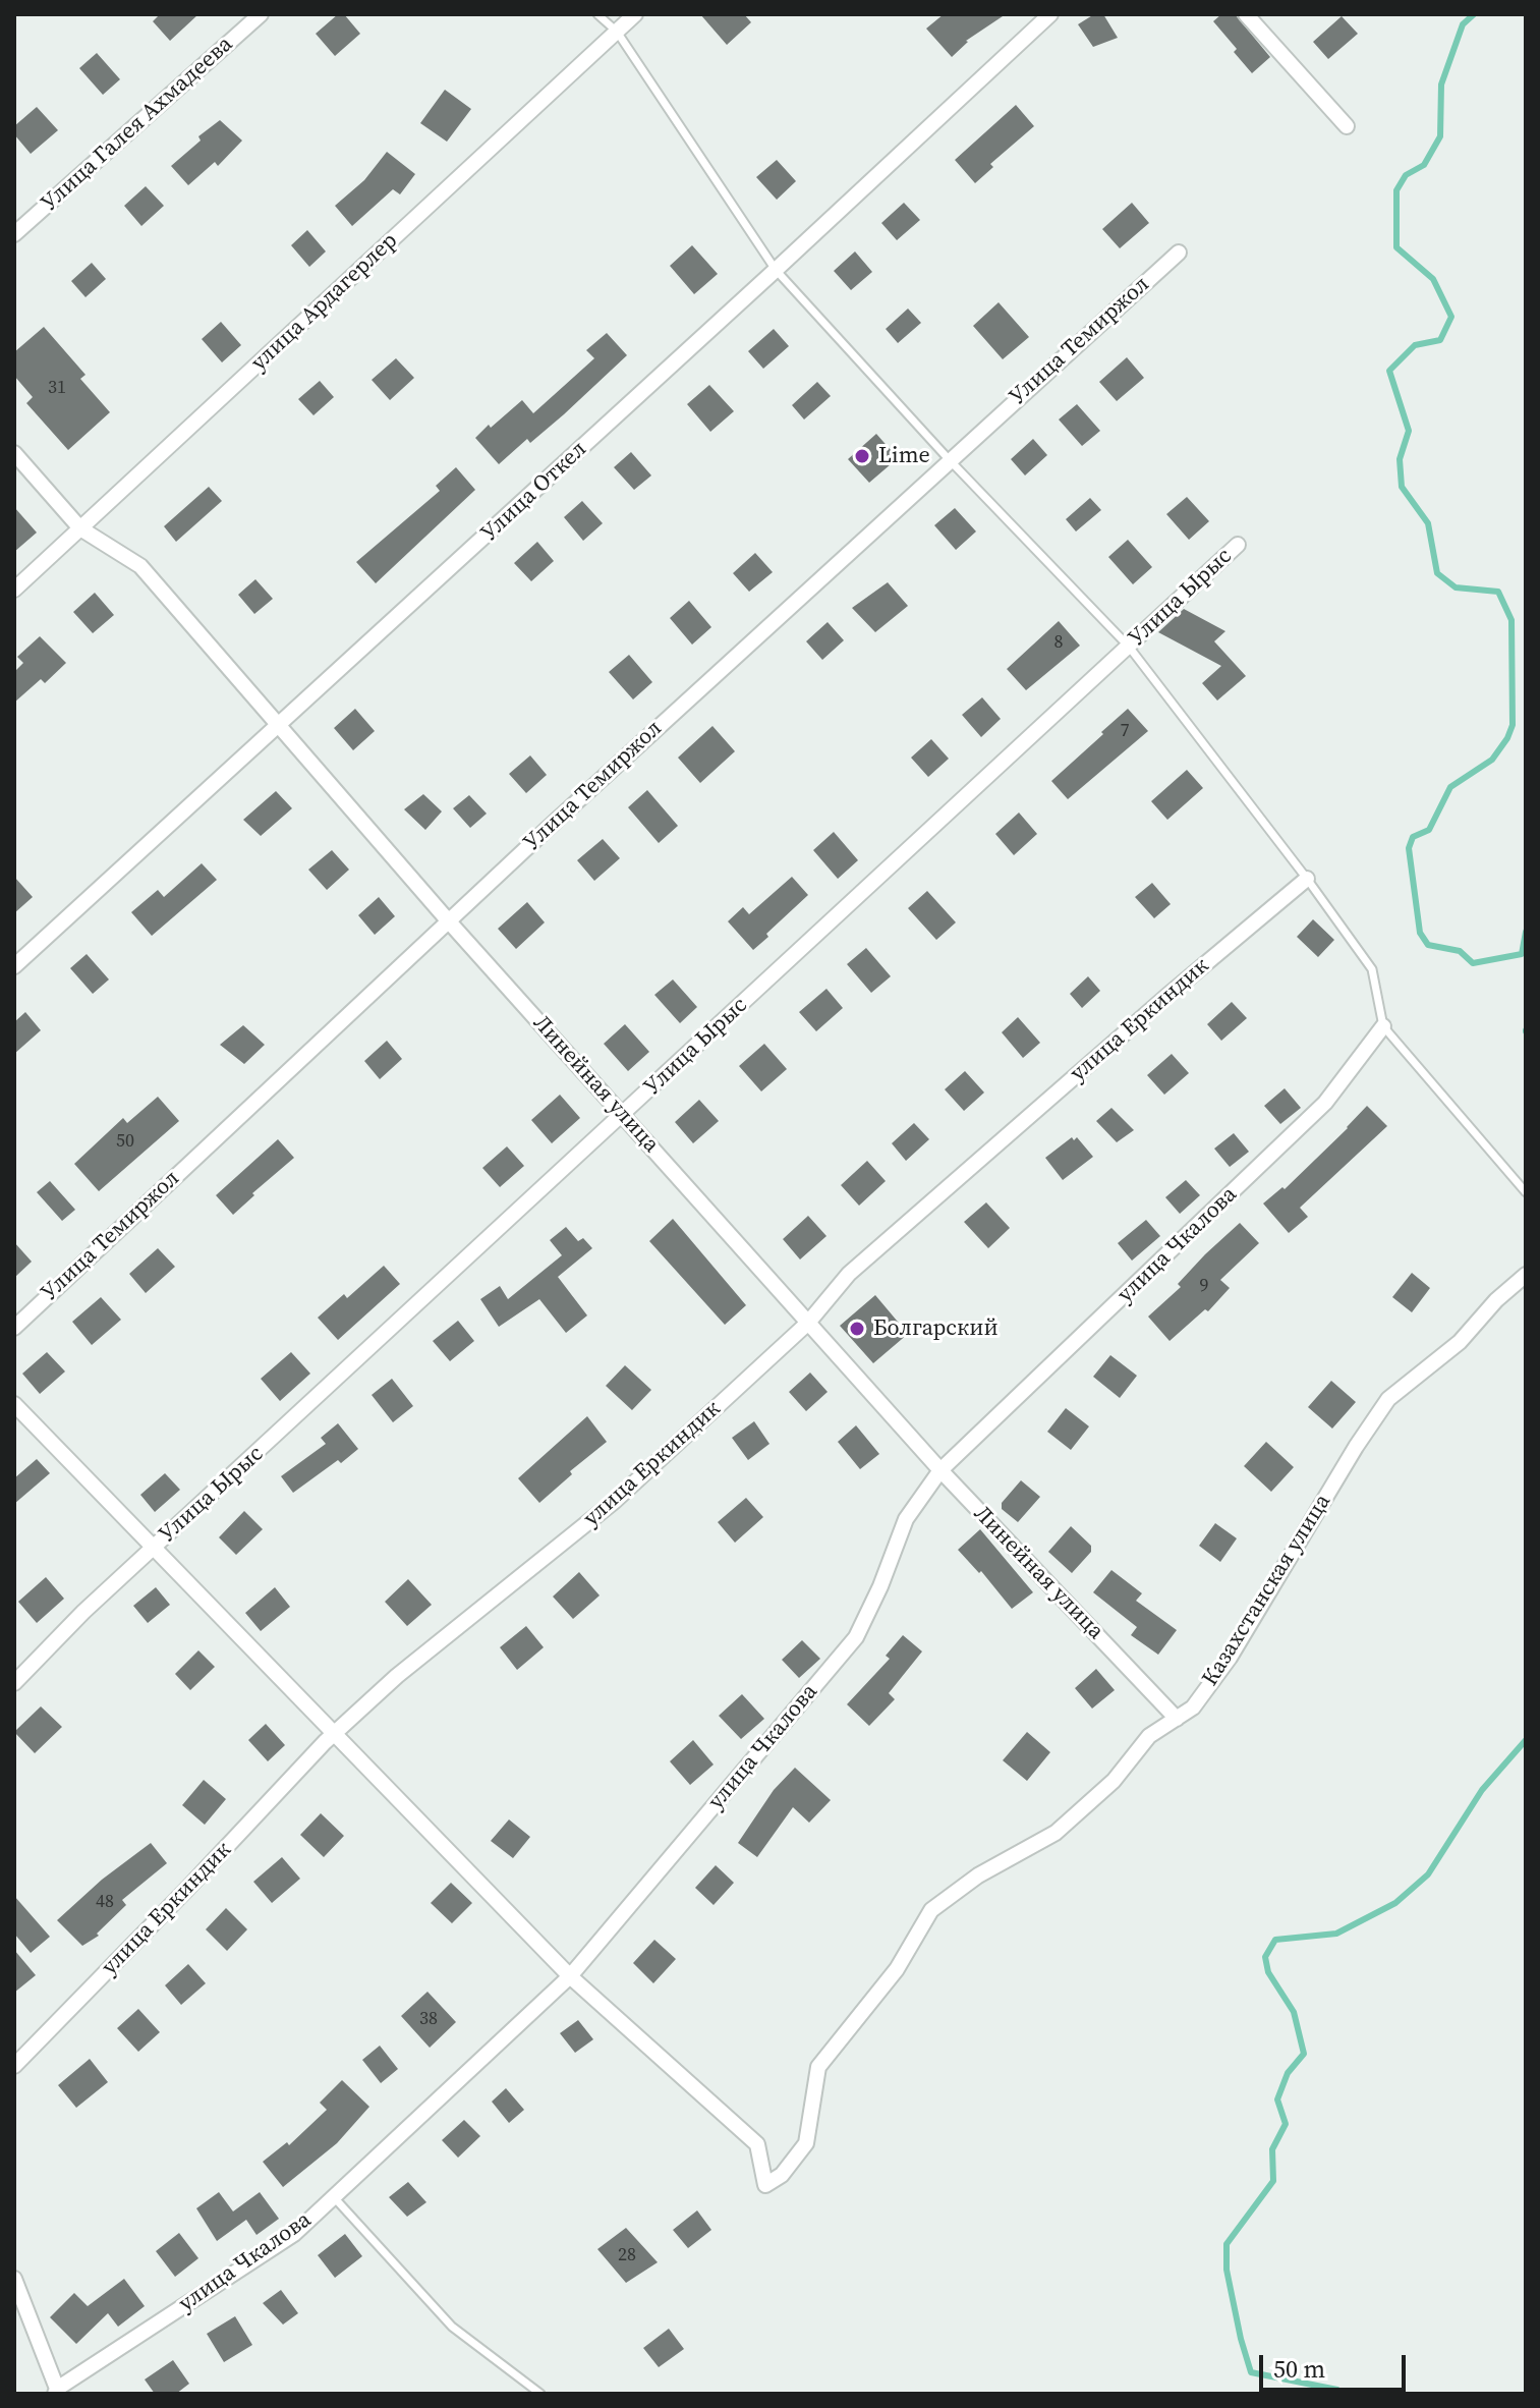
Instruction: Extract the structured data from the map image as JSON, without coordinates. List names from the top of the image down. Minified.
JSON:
{"streets":{"street":["Улица Галея Ахмадеева","улица Ардагерлер","Улица Темиржол","Улица Откел","Улица Ырыс","улица Еркиндик","Линейная улица","улица Чкалова","Казахстанская улица"]},"crossings":[["улица Ардагерлер","Линейная улица"],["Улица Темиржол","Линейная улица"],["Улица Откел","Линейная улица"],["Улица Ырыс","Линейная улица"],["улица Еркиндик","Линейная улица"],["Линейная улица","улица Чкалова"],["Линейная улица","Казахстанская улица"],["улица Чкалова","Казахстанская улица"]],"places":["Lime","Болгарский"],"house_numbers":["31","8","7","50","9","48","38","28"],"scale_bar":"50 m"}
